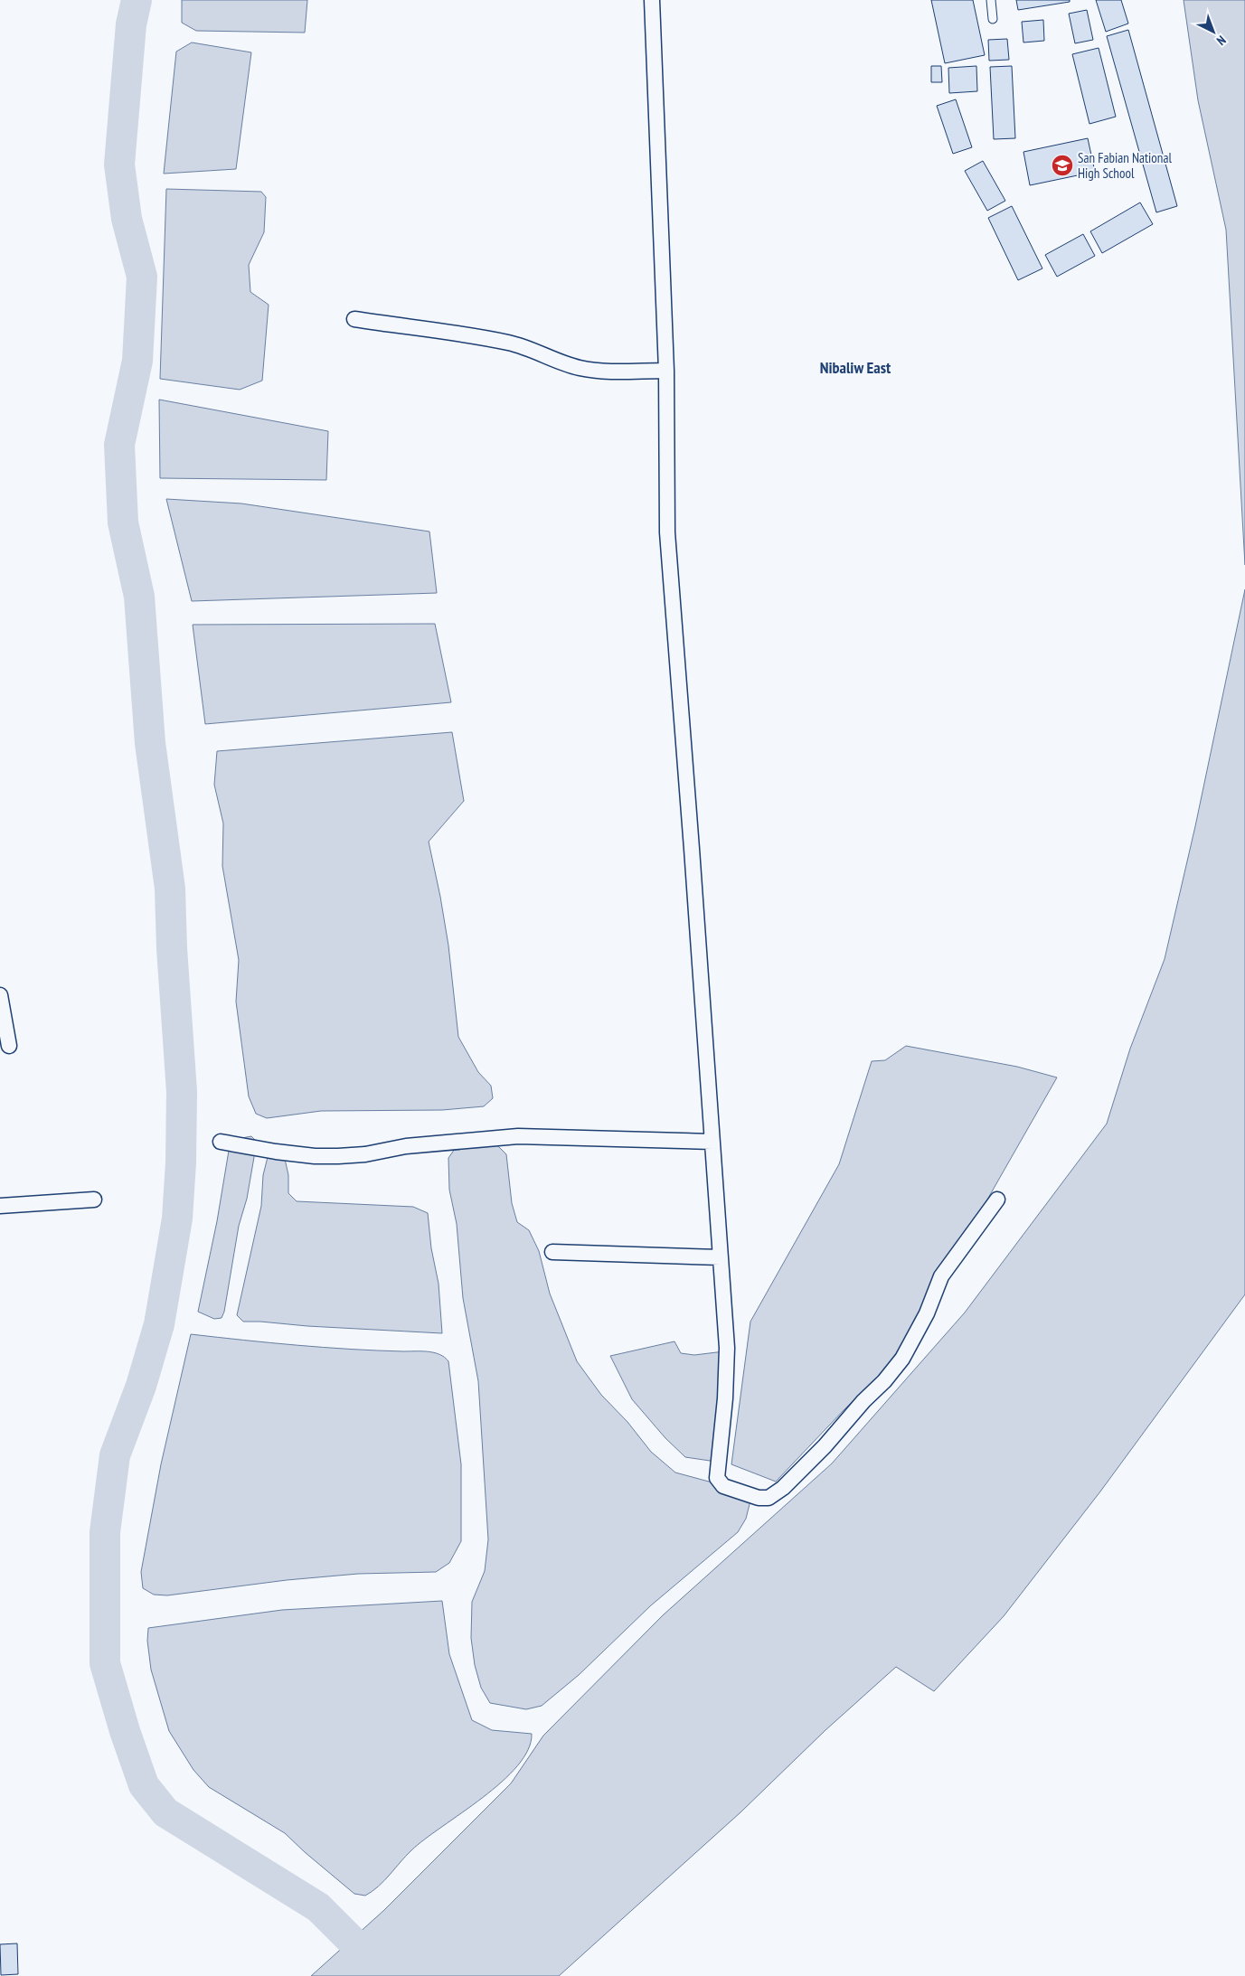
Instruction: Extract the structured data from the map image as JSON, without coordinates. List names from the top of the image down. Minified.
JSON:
{"districts":["Nibaliw East"],"places":{"school or university":["San Fabian National High School"]},"north":"bottom right"}
